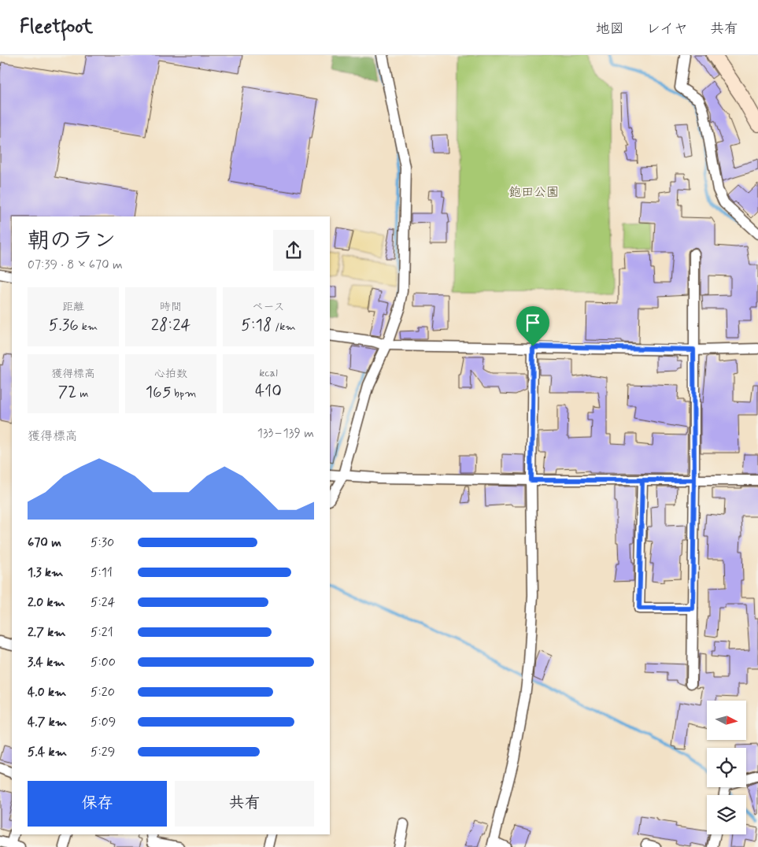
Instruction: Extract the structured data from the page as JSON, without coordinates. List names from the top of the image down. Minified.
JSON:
{"parks":["飽田公園"],"north":"right","page":{"header":"Fleetfoot","nav":["地図","レイヤ","共有"],"heading":["朝のラン","07:39 · 8 × 670 m"],"stats":[["距離","5.36 km"],["時間","28:24"],["ペース","5:18 /km"],["獲得標高","72 m"],["心拍数","165 bpm"],["kcal","410"]],"chart":["獲得標高","133–139 m"],"list":[{"name":"670 m","note":"5:30"},{"name":"1.3 km","note":"5:11"},{"name":"2.0 km","note":"5:24"},{"name":"2.7 km","note":"5:21"},{"name":"3.4 km","note":"5:00"},{"name":"4.0 km","note":"5:20"},{"name":"4.7 km","note":"5:09"},{"name":"5.4 km","note":"5:29"}],"buttons":["保存","共有"]}}
